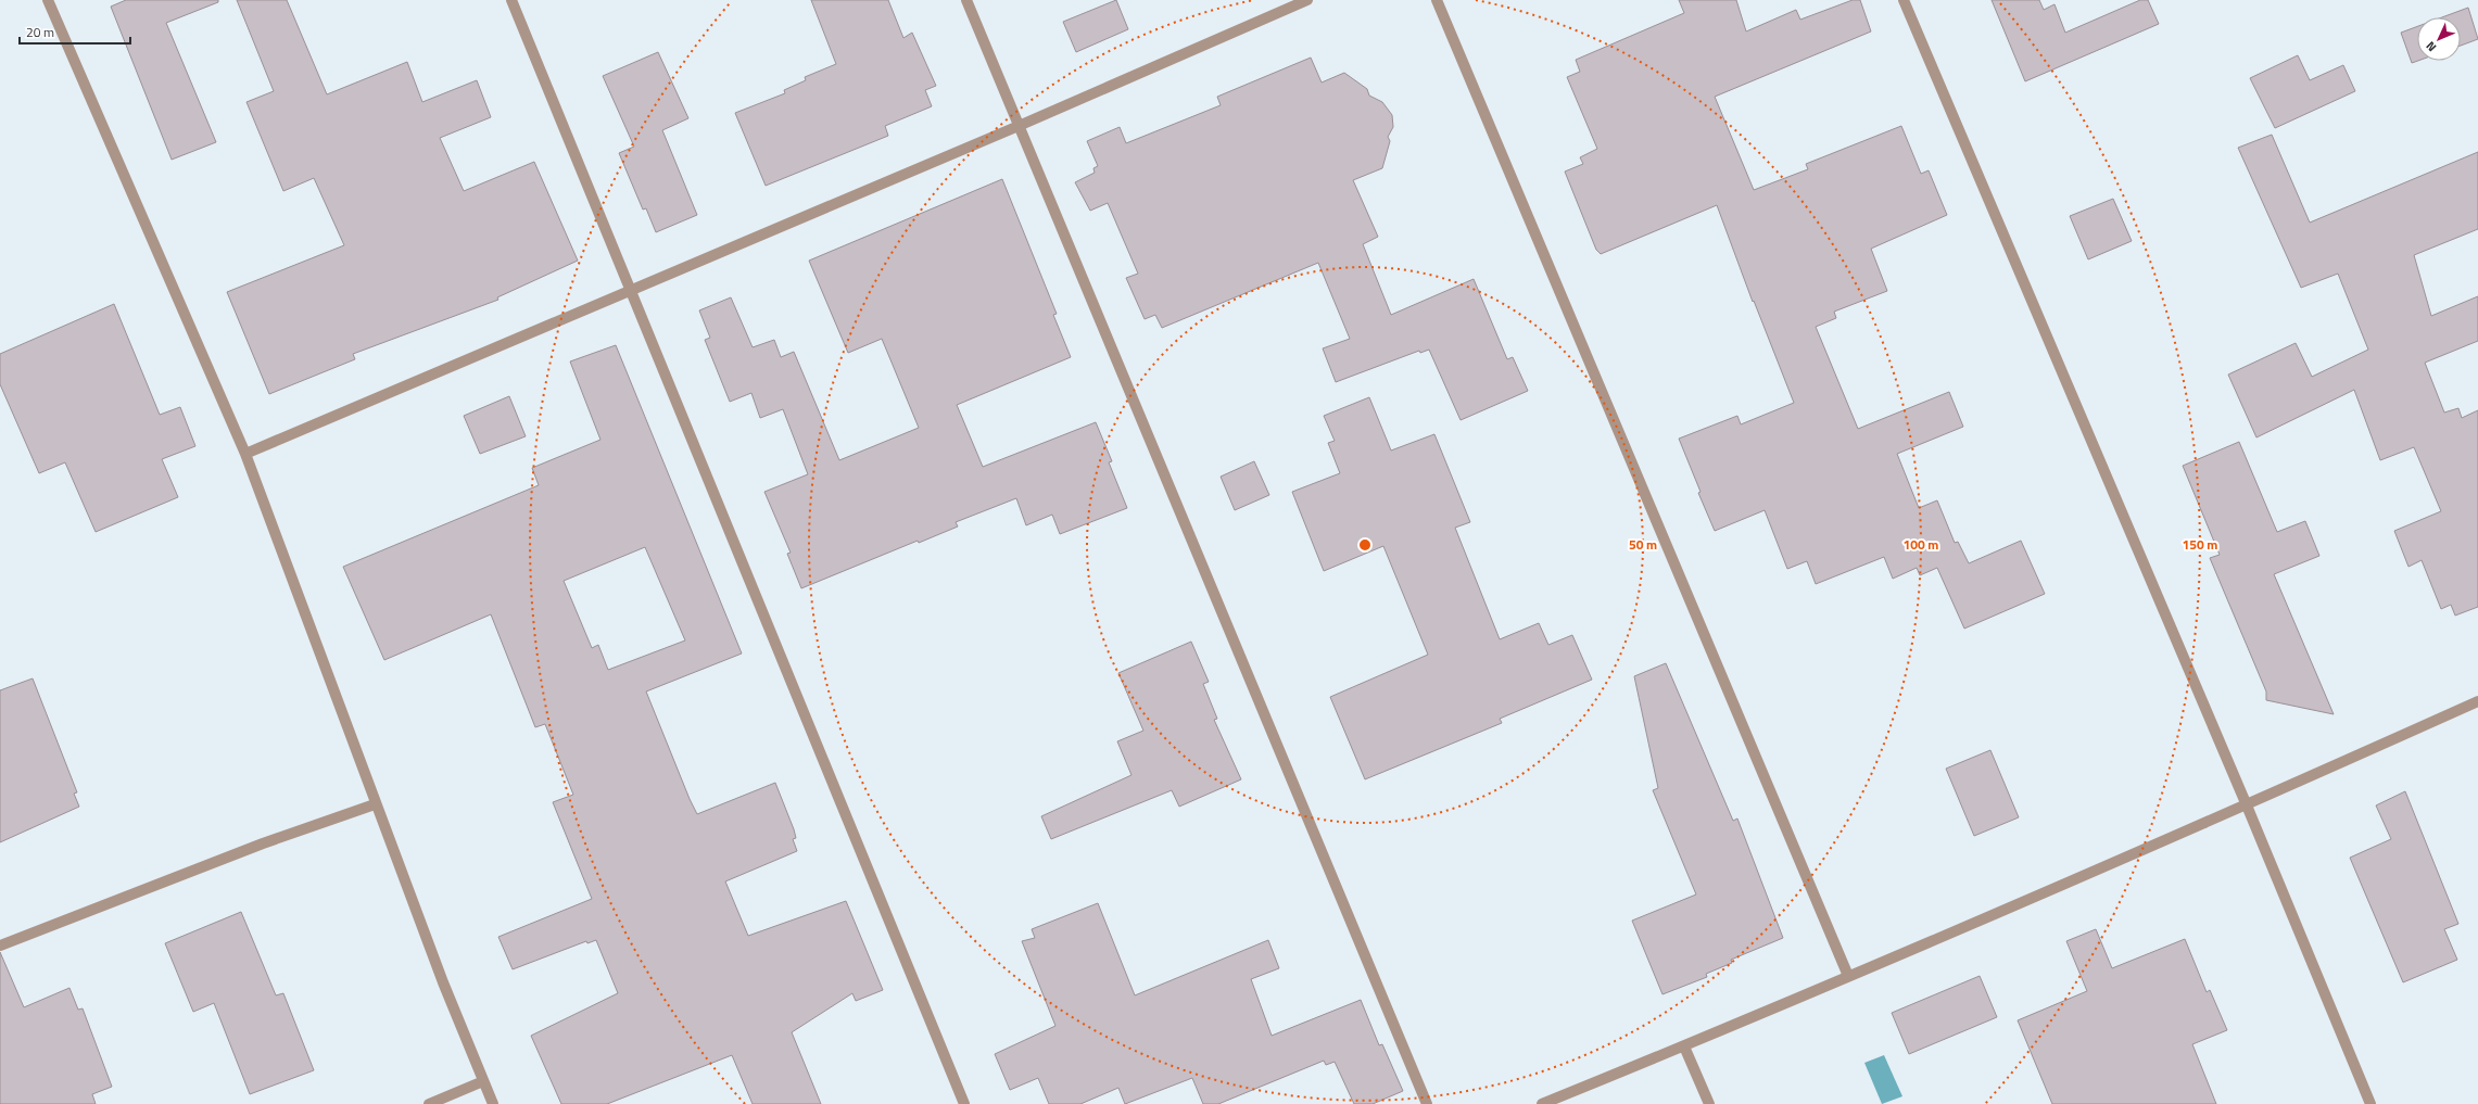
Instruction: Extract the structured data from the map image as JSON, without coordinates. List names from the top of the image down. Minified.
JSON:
{"scale_bar":"20 m","north":"bottom left","rings":["50 m","100 m","150 m"]}
